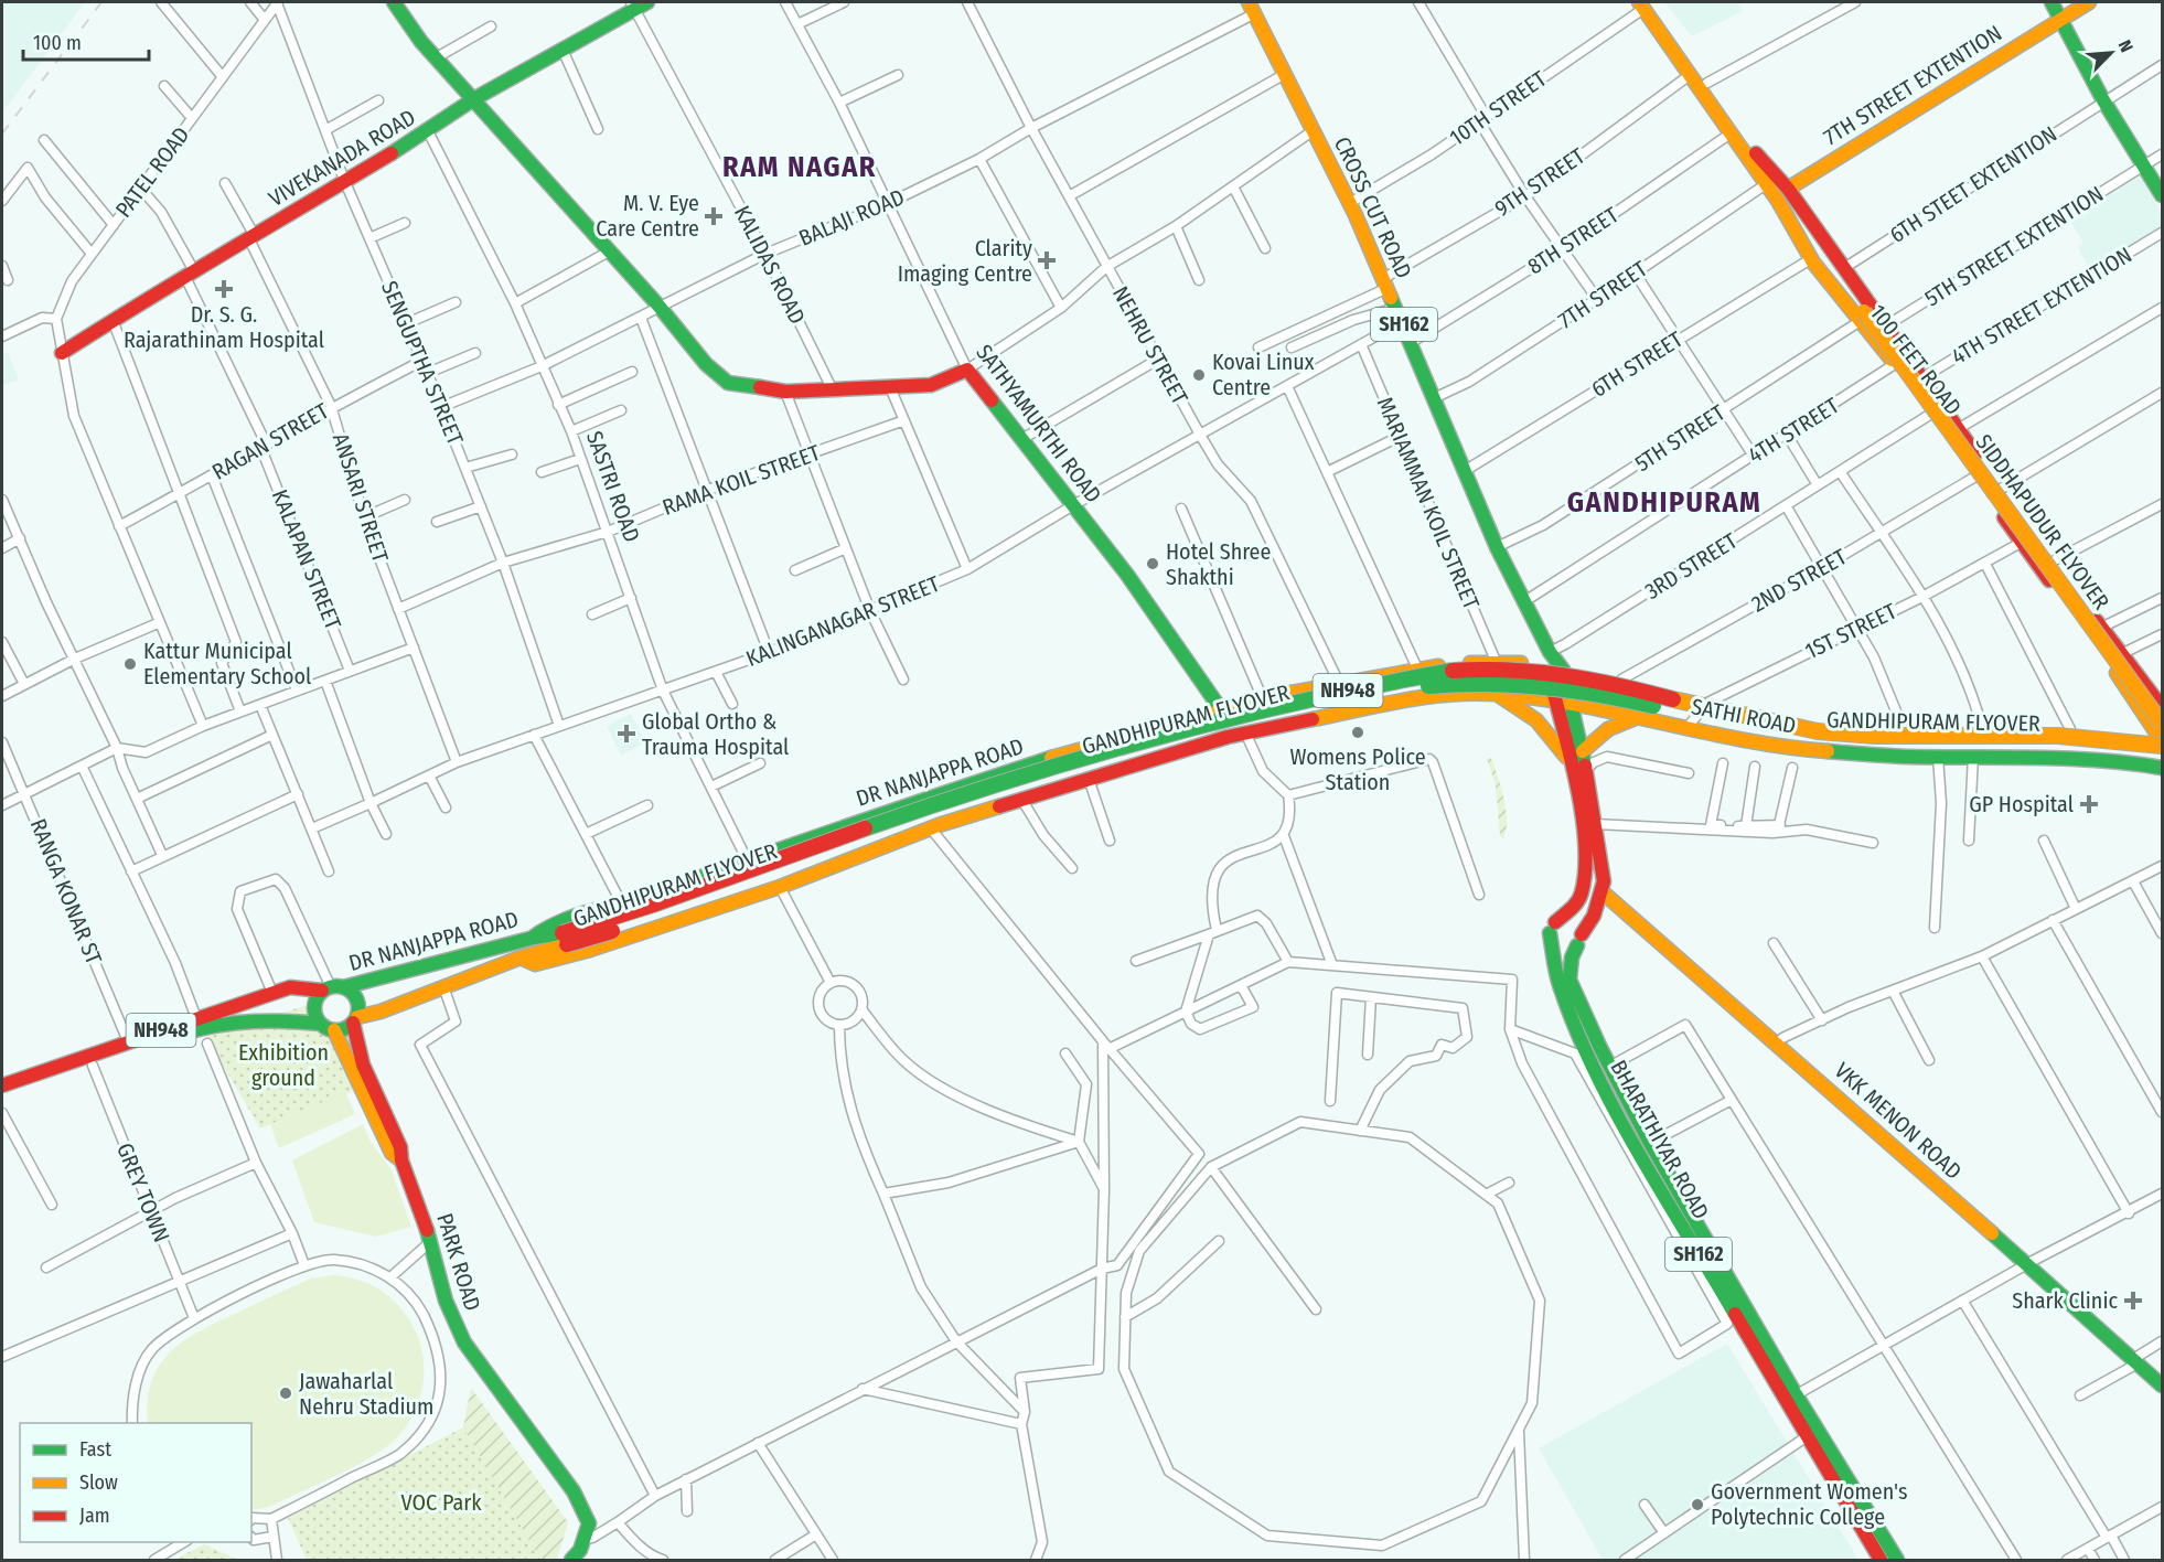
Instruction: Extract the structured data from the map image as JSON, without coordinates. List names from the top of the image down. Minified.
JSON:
{"streets":{"main road":["7TH STREET EXTENTION","VIVEKANADA ROAD","CROSS CUT ROAD","SH162","100 FEET ROAD","SATHYAMURTHI ROAD","SIDDHAPUDUR FLYOVER","NH948","SATHI ROAD","GANDHIPURAM FLYOVER","DR NANJAPPA ROAD","VKK MENON ROAD","BHARATHIYAR ROAD","PARK ROAD"],"street":["10TH STREET","PATEL ROAD","9TH STREET","6TH STEET EXTENTION","BALAJI ROAD","8TH STREET","5TH STREET EXTENTION","KALIDAS ROAD","7TH STREET","4TH STREET EXTENTION","NEHRU STREET","SENGUPTHA STREET","6TH STREET","4TH STREET","5TH STREET","RAGAN STREET","RAMA KOIL STREET","SASTRI ROAD","ANSARI STREET","MARIAMMAN KOIL STREET","KALAPAN STREET","3RD STREET","2ND STREET","KALINGANAGAR STREET","1ST STREET","RANGA KONAR ST","GREY TOWN"]},"crossings":[["7TH STREET EXTENTION","100 FEET ROAD"],["7TH STREET EXTENTION","SIDDHAPUDUR FLYOVER"],["10TH STREET","CROSS CUT ROAD"],["10TH STREET","100 FEET ROAD"],["VIVEKANADA ROAD","KALIDAS ROAD"],["VIVEKANADA ROAD","SENGUPTHA STREET"],["VIVEKANADA ROAD","SASTRI ROAD"],["VIVEKANADA ROAD","ANSARI STREET"],["PATEL ROAD","SENGUPTHA STREET"],["9TH STREET","CROSS CUT ROAD"],["9TH STREET","100 FEET ROAD"],["6TH STEET EXTENTION","100 FEET ROAD"],["CROSS CUT ROAD","BALAJI ROAD"],["CROSS CUT ROAD","8TH STREET"],["CROSS CUT ROAD","7TH STREET"],["CROSS CUT ROAD","SH162"],["CROSS CUT ROAD","6TH STREET"],["CROSS CUT ROAD","4TH STREET"],["CROSS CUT ROAD","5TH STREET"],["CROSS CUT ROAD","3RD STREET"],["CROSS CUT ROAD","KALINGANAGAR STREET"],["CROSS CUT ROAD","DR NANJAPPA ROAD"],["BALAJI ROAD","KALIDAS ROAD"],["BALAJI ROAD","NEHRU STREET"],["BALAJI ROAD","SENGUPTHA STREET"],["BALAJI ROAD","SATHYAMURTHI ROAD"],["BALAJI ROAD","SASTRI ROAD"],["8TH STREET","100 FEET ROAD"],["5TH STREET EXTENTION","100 FEET ROAD"],["7TH STREET","100 FEET ROAD"],["4TH STREET EXTENTION","100 FEET ROAD"],["SH162","3RD STREET"],["SH162","SATHI ROAD"],["SH162","DR NANJAPPA ROAD"],["SH162","VKK MENON ROAD"],["SH162","BHARATHIYAR ROAD"],["NEHRU STREET","KALINGANAGAR STREET"],["NEHRU STREET","DR NANJAPPA ROAD"],["100 FEET ROAD","6TH STREET"],["100 FEET ROAD","4TH STREET"],["100 FEET ROAD","5TH STREET"],["100 FEET ROAD","SIDDHAPUDUR FLYOVER"],["100 FEET ROAD","3RD STREET"],["100 FEET ROAD","2ND STREET"],["100 FEET ROAD","1ST STREET"],["100 FEET ROAD","GANDHIPURAM FLYOVER"],["100 FEET ROAD","DR NANJAPPA ROAD"],["SENGUPTHA STREET","RAGAN STREET"],["SENGUPTHA STREET","RAMA KOIL STREET"],["SENGUPTHA STREET","KALINGANAGAR STREET"],["SATHYAMURTHI ROAD","KALINGANAGAR STREET"],["SATHYAMURTHI ROAD","DR NANJAPPA ROAD"],["5TH STREET","SIDDHAPUDUR FLYOVER"],["RAGAN STREET","ANSARI STREET"],["RAGAN STREET","KALAPAN STREET"],["RAMA KOIL STREET","SASTRI ROAD"],["RAMA KOIL STREET","ANSARI STREET"],["SASTRI ROAD","KALINGANAGAR STREET"],["SASTRI ROAD","DR NANJAPPA ROAD"],["ANSARI STREET","KALINGANAGAR STREET"],["MARIAMMAN KOIL STREET","KALINGANAGAR STREET"],["MARIAMMAN KOIL STREET","DR NANJAPPA ROAD"],["3RD STREET","DR NANJAPPA ROAD"],["2ND STREET","DR NANJAPPA ROAD"],["1ST STREET","SATHI ROAD"],["1ST STREET","DR NANJAPPA ROAD"],["NH948","DR NANJAPPA ROAD"],["NH948","PARK ROAD"],["SATHI ROAD","DR NANJAPPA ROAD"],["GANDHIPURAM FLYOVER","DR NANJAPPA ROAD"],["DR NANJAPPA ROAD","RANGA KONAR ST"],["DR NANJAPPA ROAD","GREY TOWN"],["DR NANJAPPA ROAD","PARK ROAD"]],"districts":["RAM NAGAR","GANDHIPURAM"],"parks":["Exhibition ground","VOC Park"],"places":{"health":["M. V. Eye Care Centre","Clarity Imaging Centre","Dr. S. G. Rajarathinam Hospital","Global Ortho & Trauma Hospital","GP Hospital","Shark Clinic"],"other":["Kovai Linux Centre","Hotel Shree Shakthi","Kattur Municipal Elementary School","Womens Police Station","Jawaharlal Nehru Stadium","Government Women's Polytechnic College"]},"legend":["Fast","Slow","Jam"],"scale_bar":"100 m","north":"top right"}
